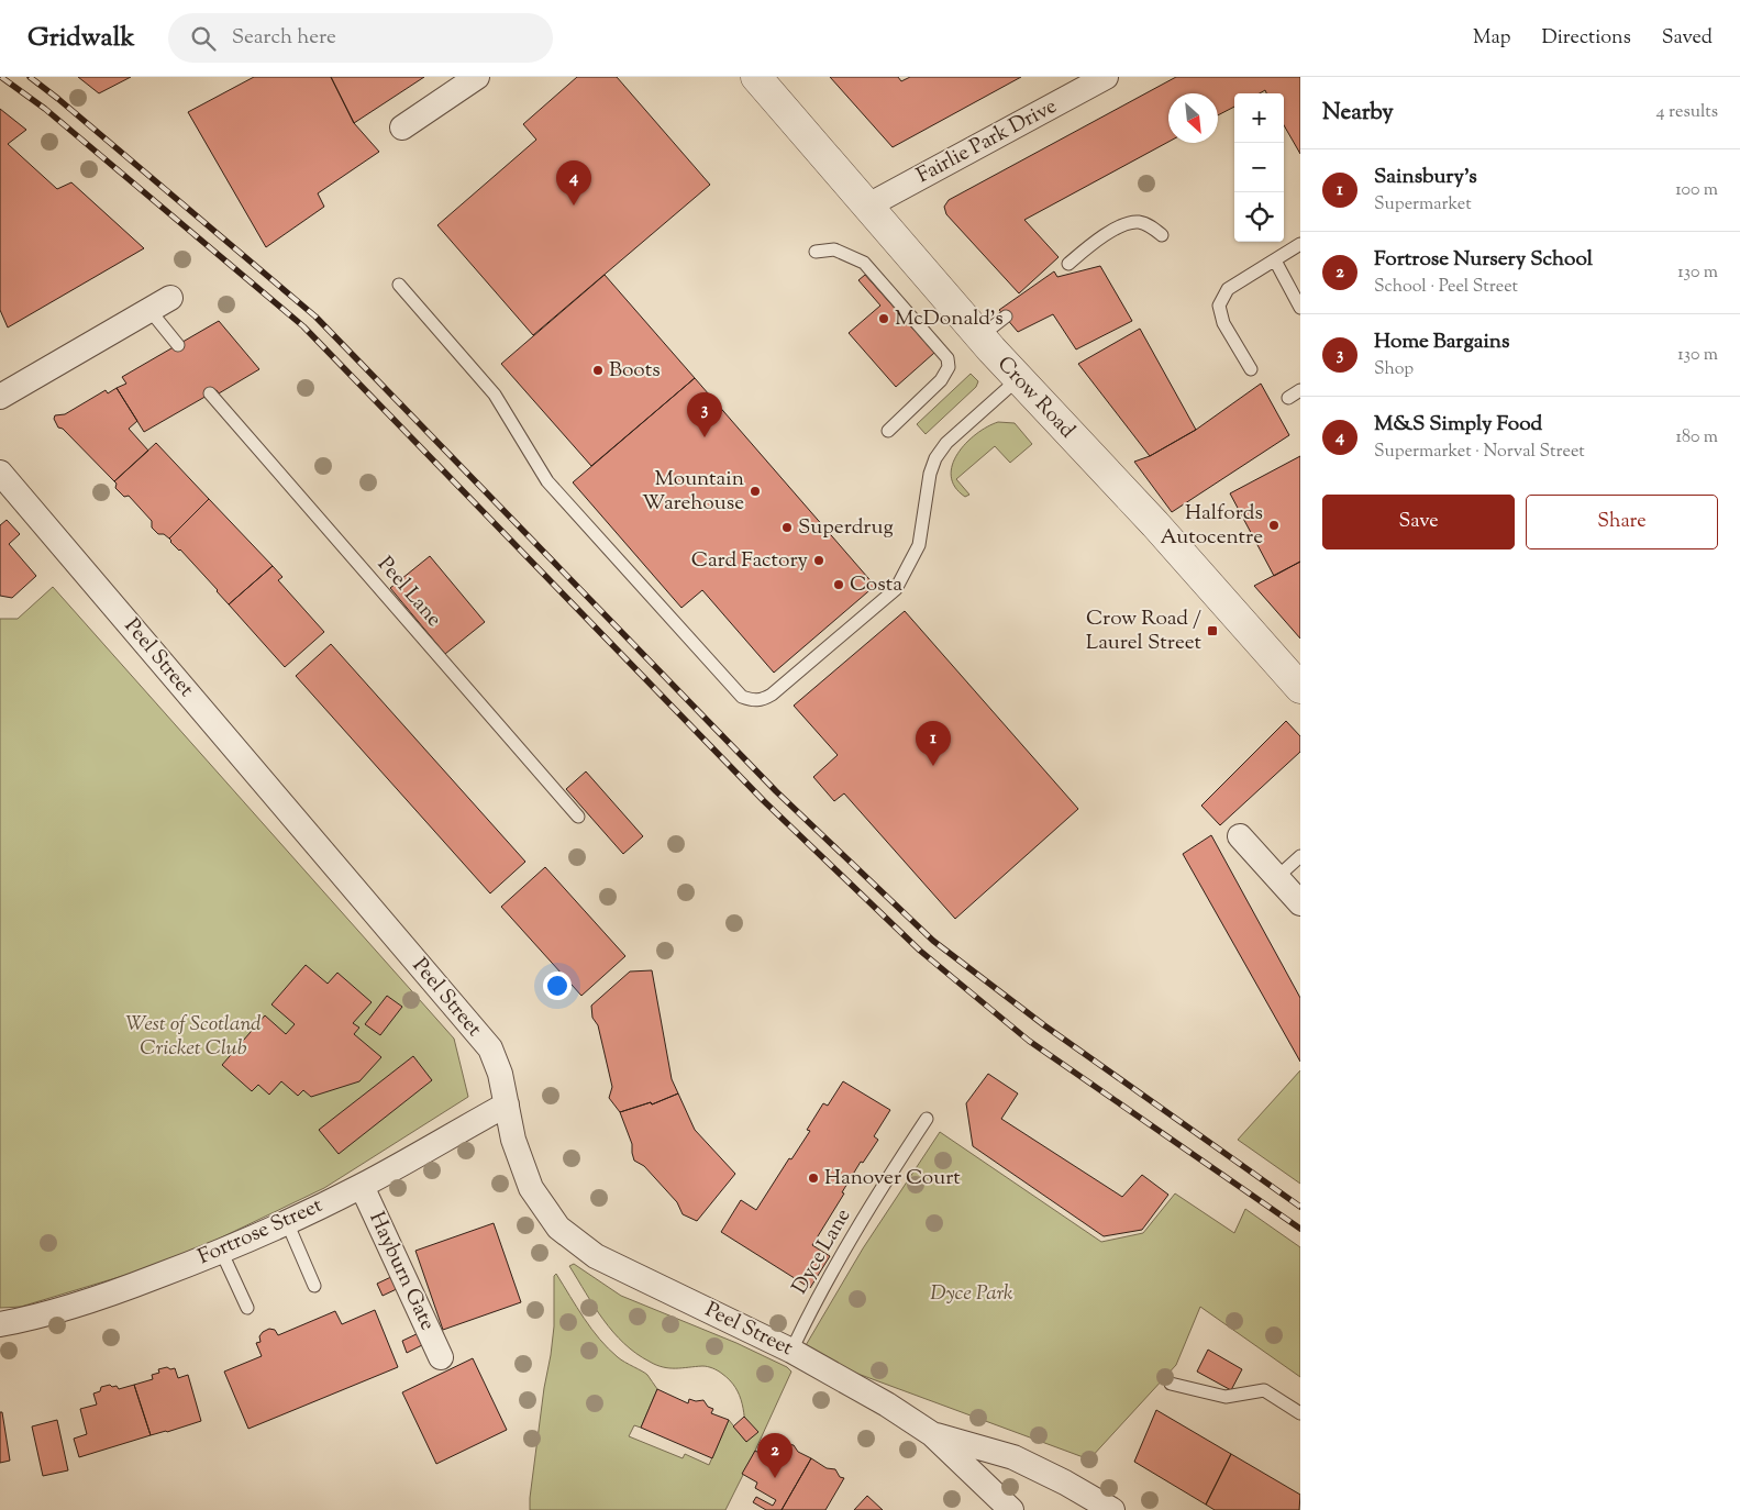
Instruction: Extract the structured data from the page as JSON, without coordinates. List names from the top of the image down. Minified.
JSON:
{"streets":{"street":["Fairlie Park Drive","Crow Road","Peel Street","Fortrose Street","Hayburn Gate"],"lane":["Peel Lane","Dyce Lane"]},"crossings":[["Fairlie Park Drive","Crow Road"],["Peel Street","Fortrose Street"],["Peel Street","Dyce Lane"],["Fortrose Street","Hayburn Gate"]],"parks":["West of Scotland Cricket Club","Dyce Park"],"places":{"other":["McDonald's","Boots","Mountain Warehouse","Halfords Autocentre","Superdrug","Card Factory","Costa","Hanover Court"],"transit":["Crow Road / Laurel Street"]},"north":"bottom right","page":{"header":"Gridwalk","search":"Search here","nav":["Map","Directions","Saved"],"heading":["Nearby","4 results"],"map_buttons":["+","−"],"list":[{"mark":"1","name":"Sainsbury's","note":"Supermarket","value":"100 m"},{"mark":"2","name":"Fortrose Nursery School","note":"School · Peel Street","value":"130 m"},{"mark":"3","name":"Home Bargains","note":"Shop","value":"130 m"},{"mark":"4","name":"M&S Simply Food","note":"Supermarket · Norval Street","value":"180 m"}],"pins":["4","3","1","2"],"buttons":["Save","Share"]}}
